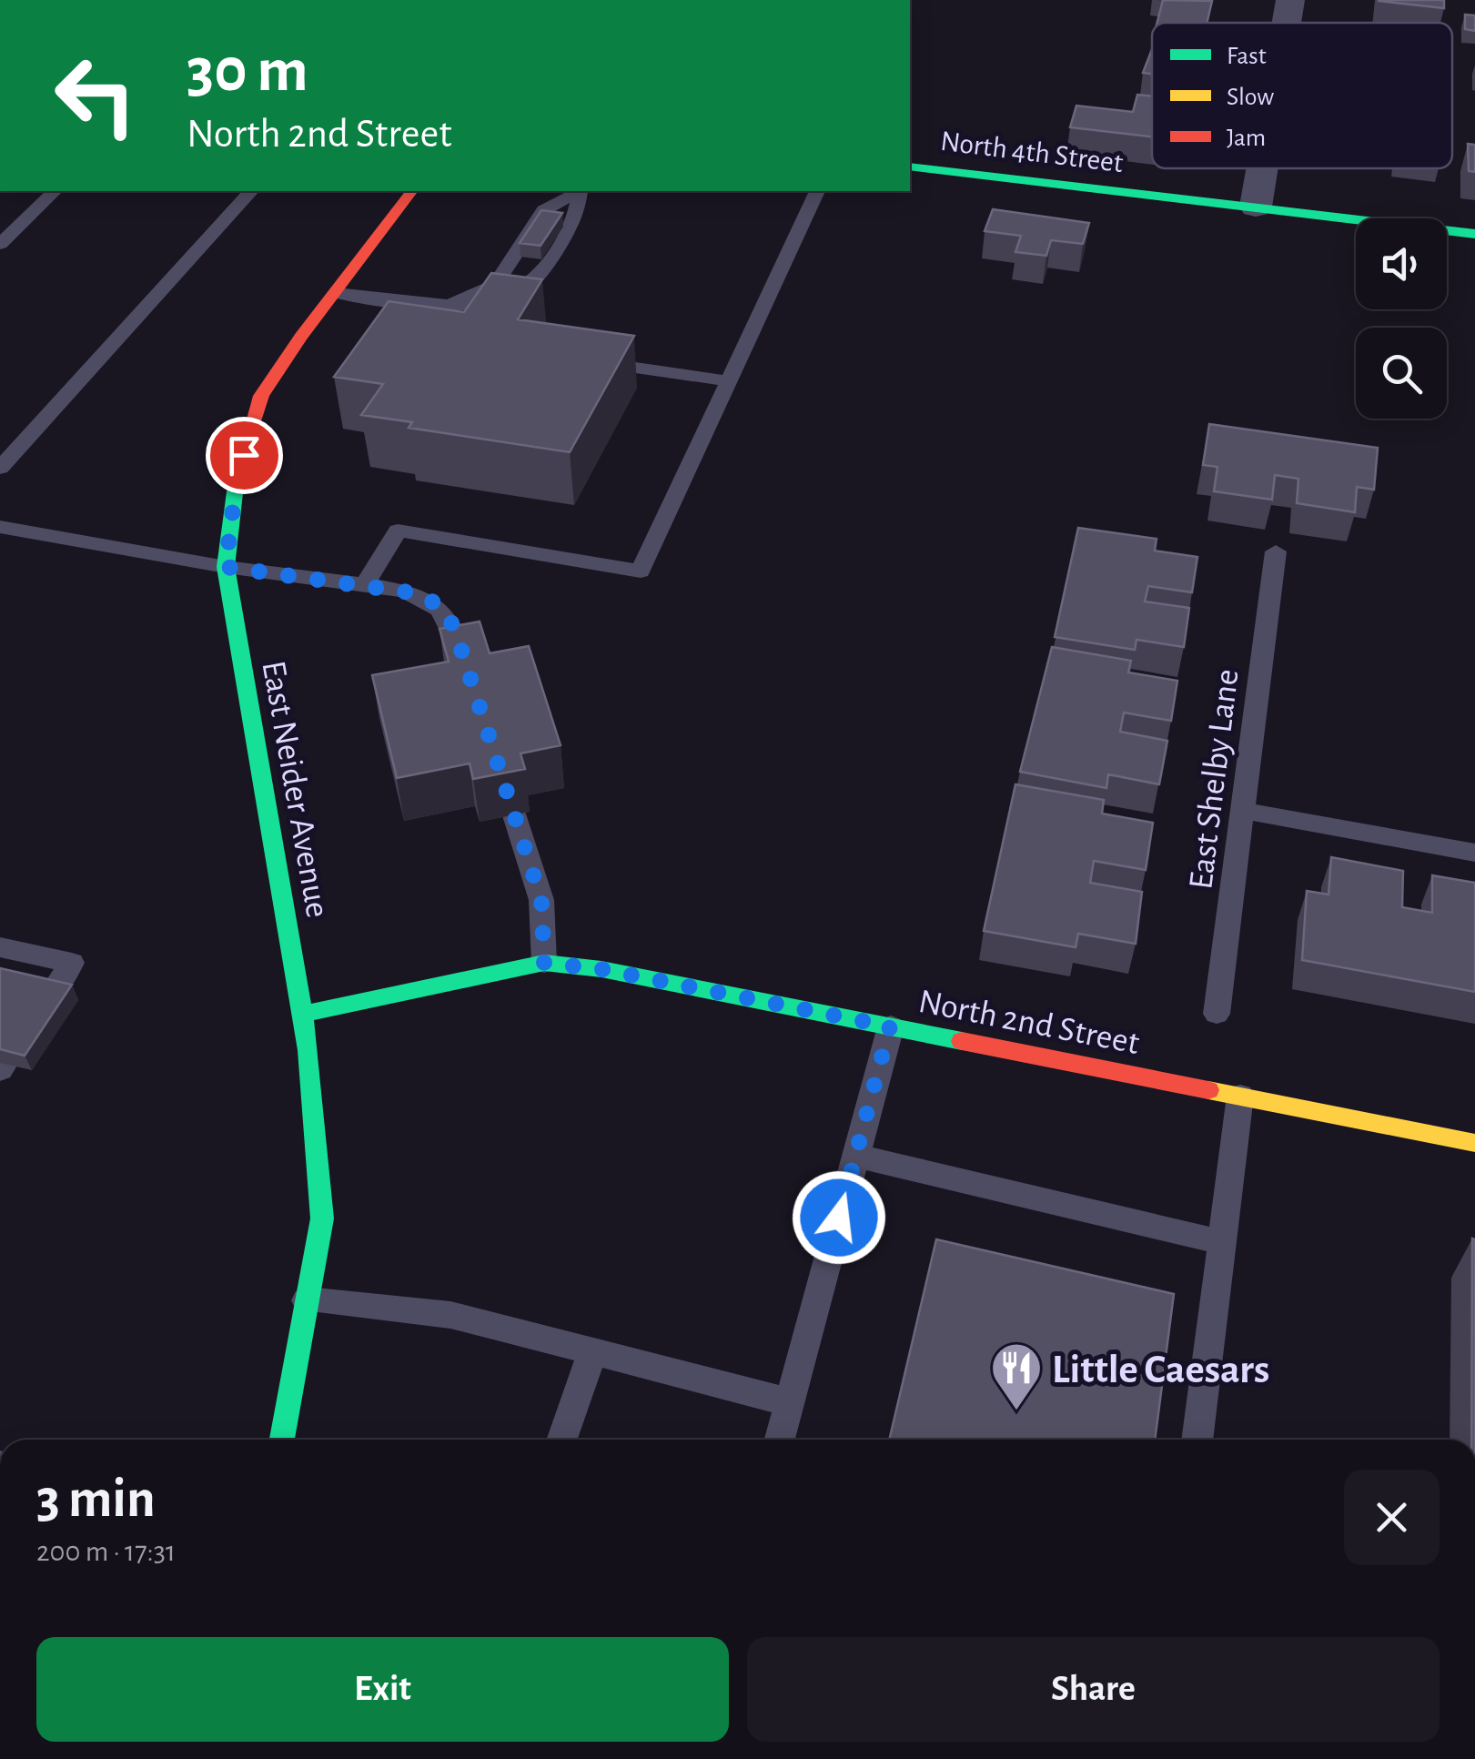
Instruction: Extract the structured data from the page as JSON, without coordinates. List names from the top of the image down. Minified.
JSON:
{"streets":{"main road":["North 4th Street","East Neider Avenue","North 2nd Street"],"lane":["East Shelby Lane"]},"crossings":[["East Neider Avenue","North 2nd Street"]],"places":{"restaurant":["Little Caesars"]},"legend":["Fast","Slow","Jam"],"page":{"turn":["30 m","North 2nd Street"],"heading":["3 min","200 m · 17:31"],"buttons":["Exit","Share"]}}
